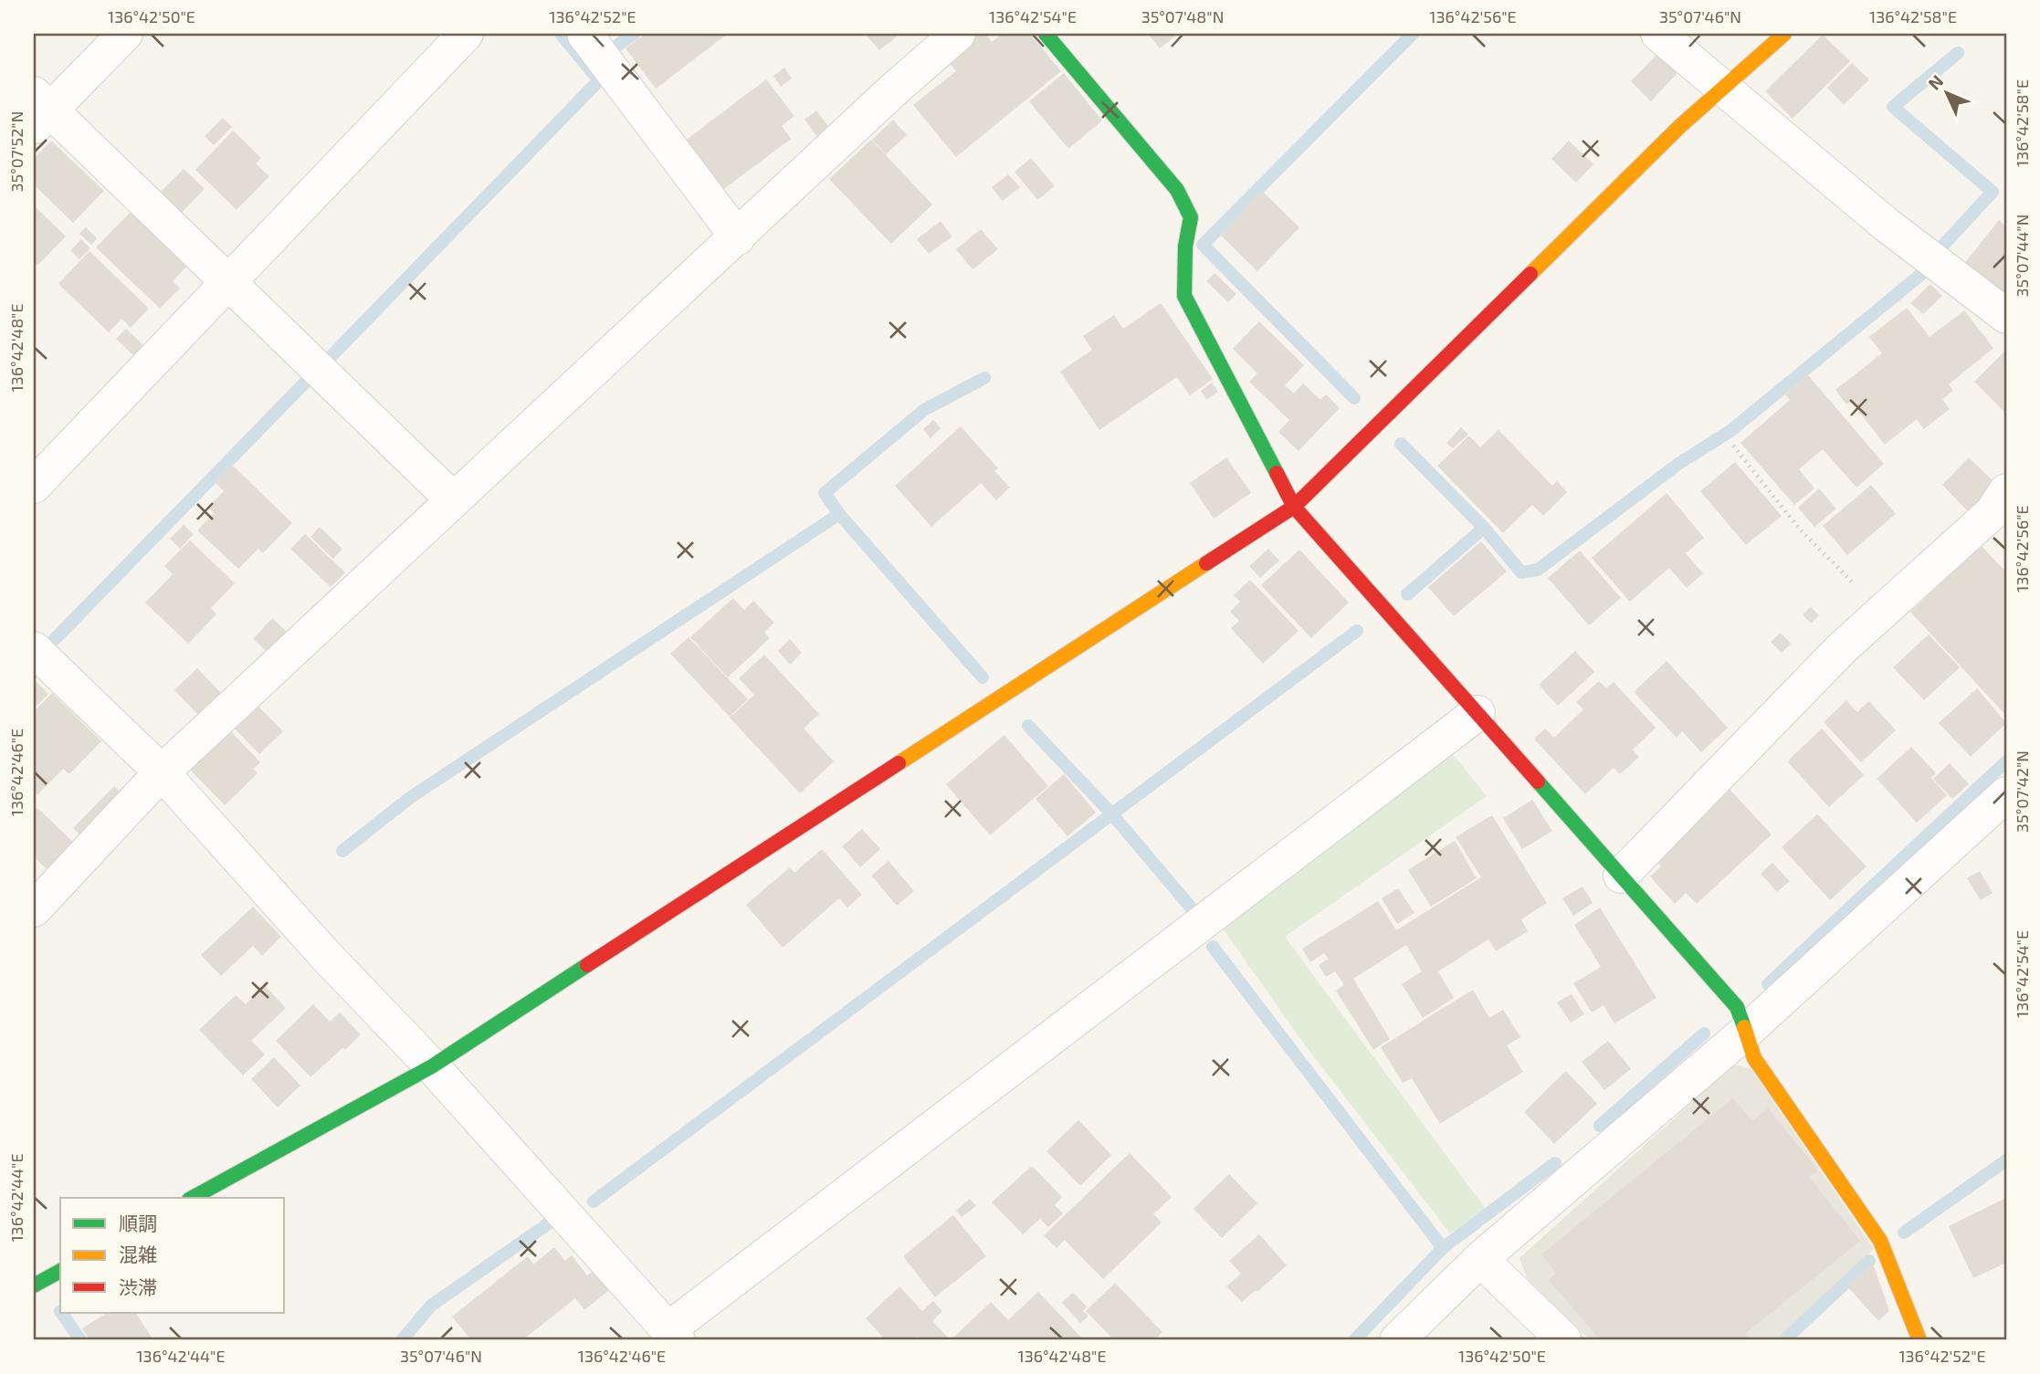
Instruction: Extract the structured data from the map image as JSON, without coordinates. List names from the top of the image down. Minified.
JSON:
{"legend":["順調","混雑","渋滞"],"north":"top left","coordinates":["136°42'50\"E","136°42'52\"E","136°42'54\"E","35°07'48\"N","136°42'56\"E","35°07'46\"N","136°42'58\"E","35°07'52\"N","35°07'44\"N","136°42'48\"E","136°42'46\"E","35°07'42\"N","136°42'44\"E"]}
